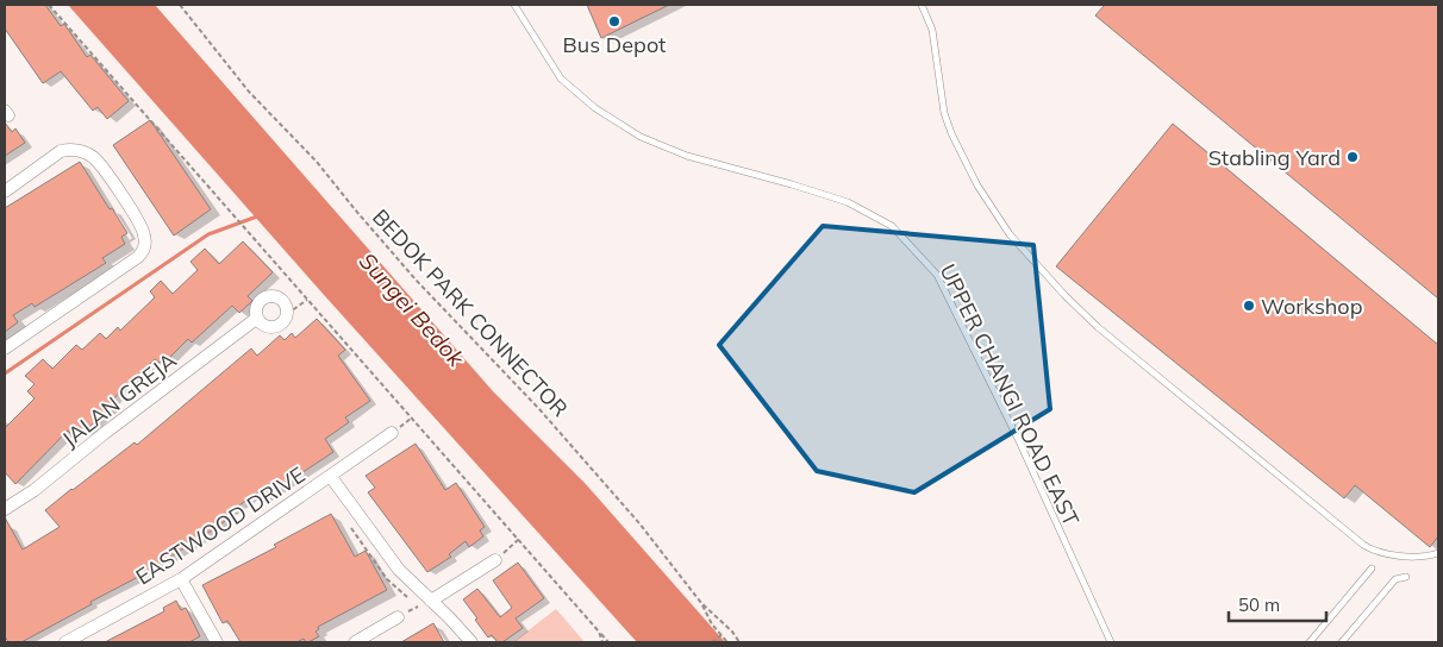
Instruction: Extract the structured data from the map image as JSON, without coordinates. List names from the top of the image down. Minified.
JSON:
{"streets":{"street":["JALAN GREJA","EASTWOOD DRIVE"],"lane":["UPPER CHANGI ROAD EAST"],"path":["BEDOK PARK CONNECTOR"]},"water":["Sungei Bedok"],"places":["Bus Depot","Stabling Yard","Workshop"],"scale_bar":"50 m"}
